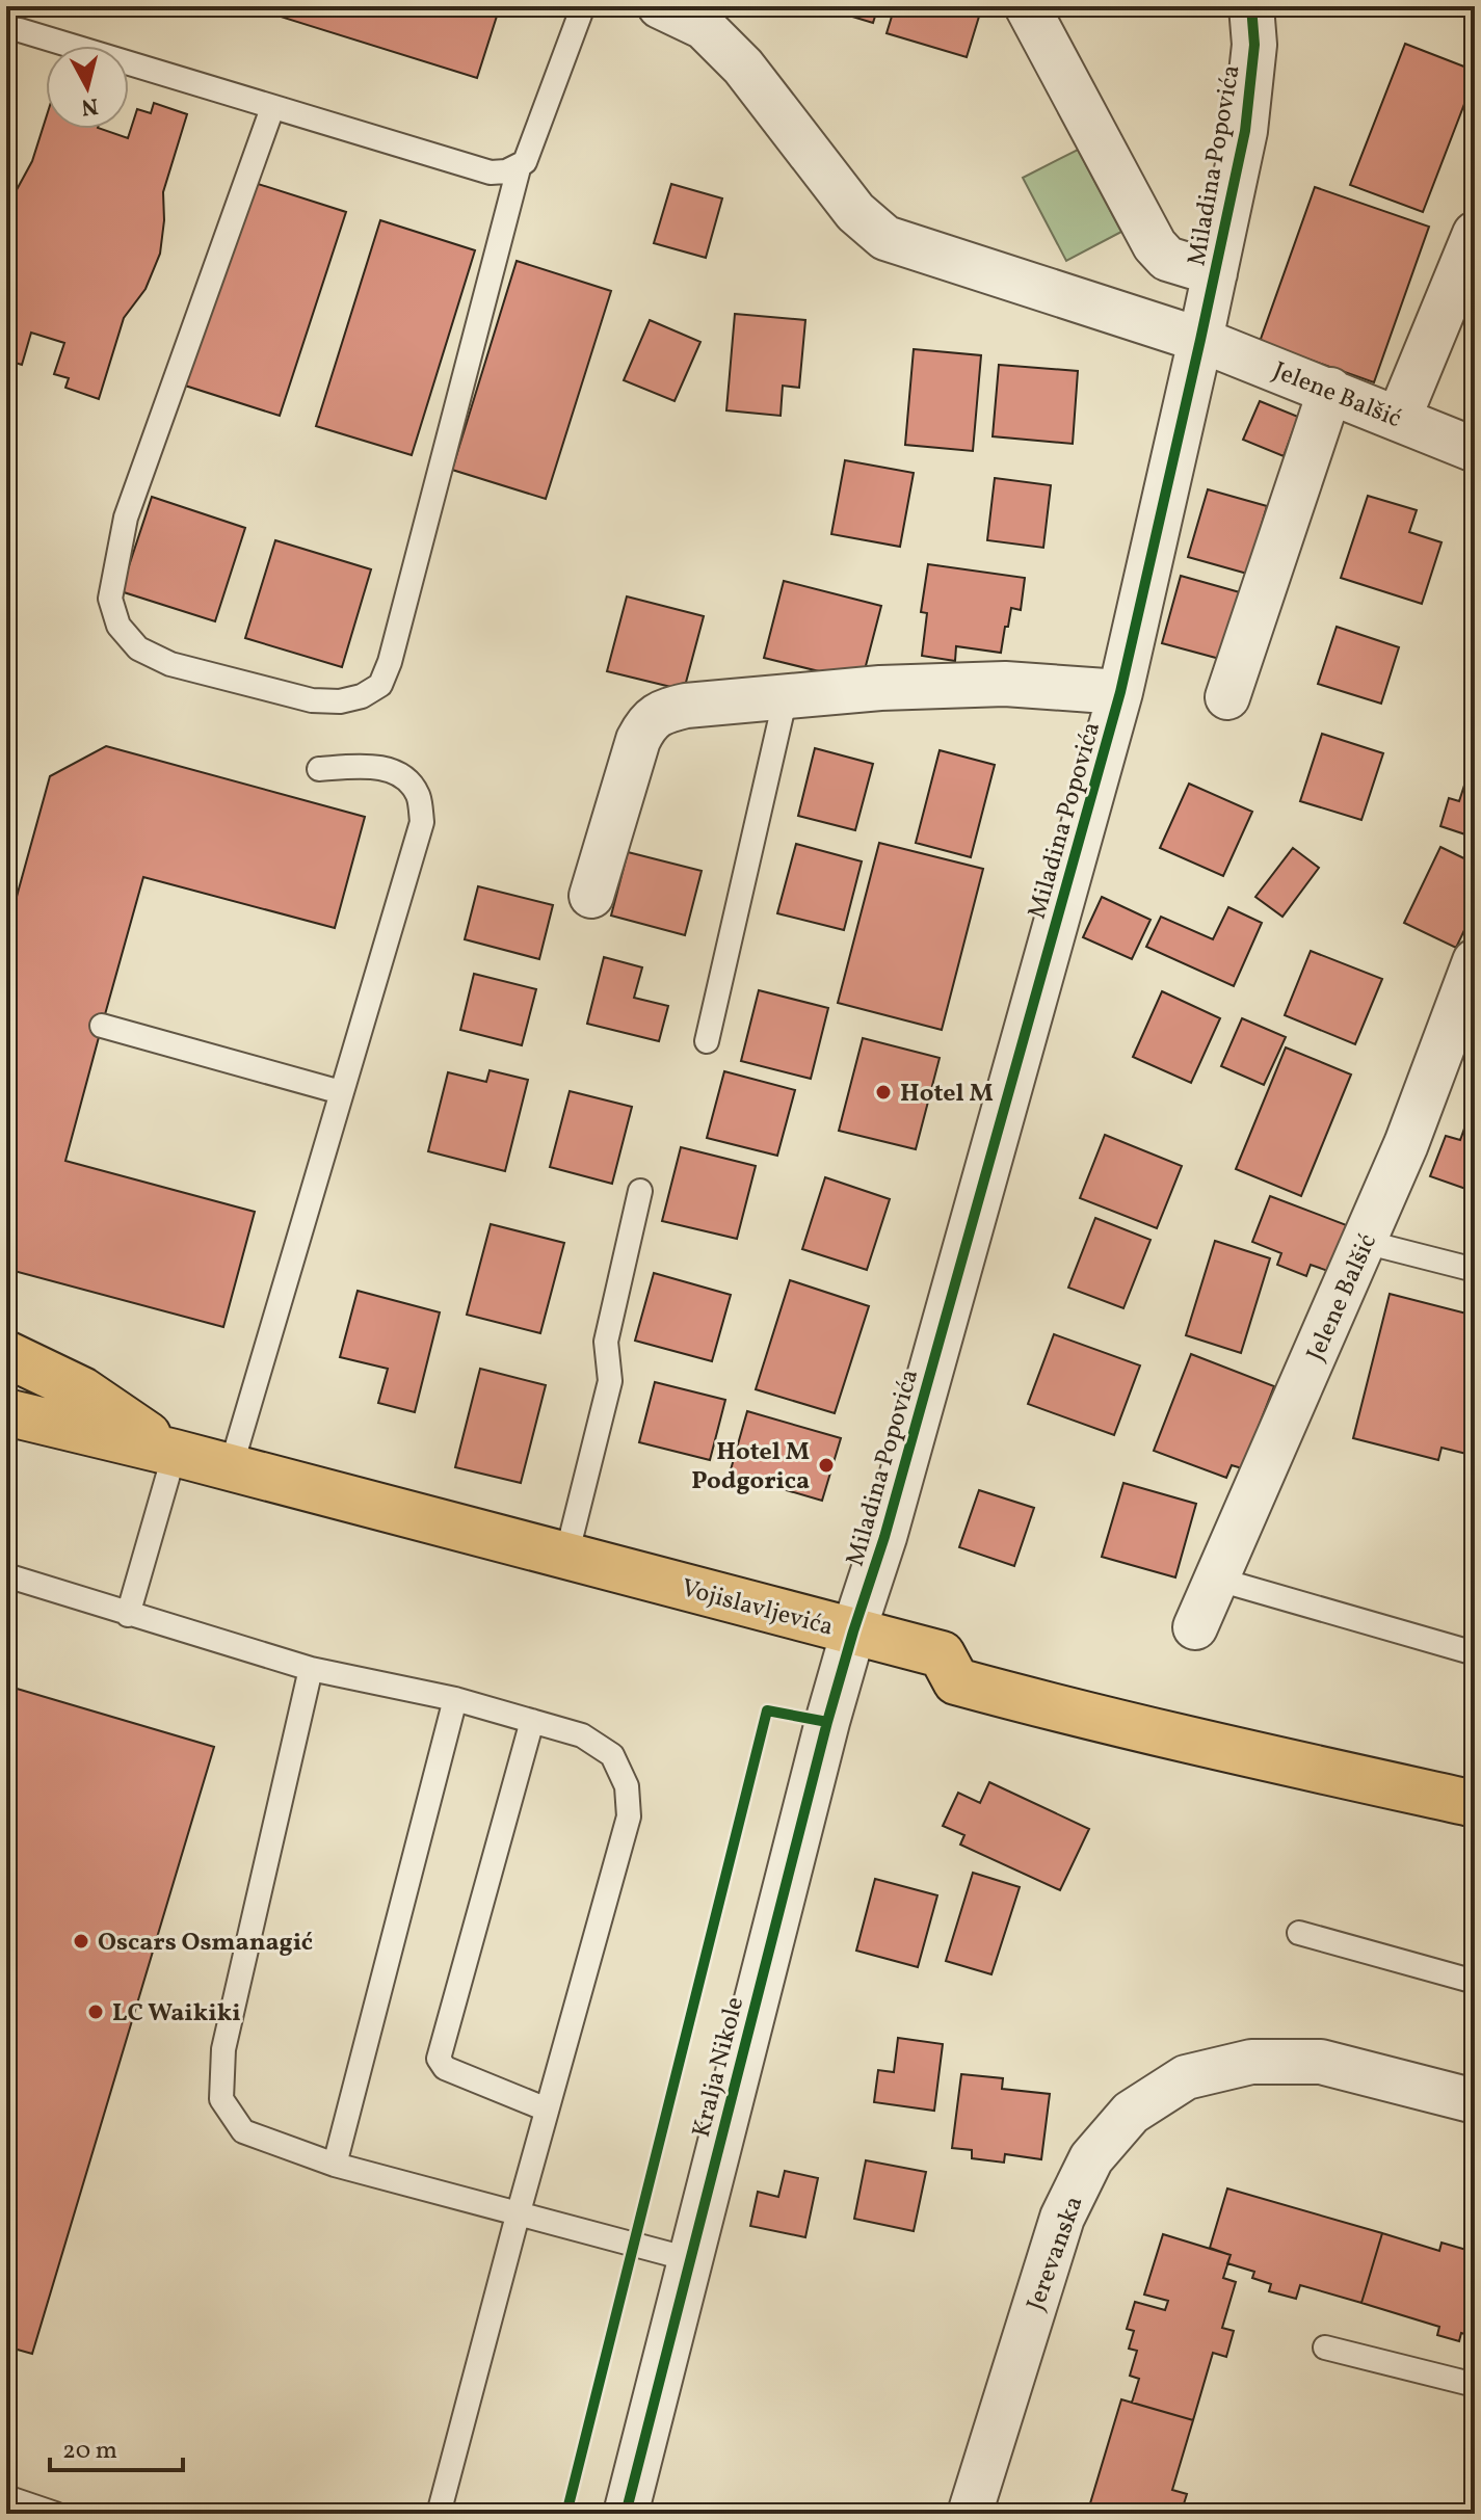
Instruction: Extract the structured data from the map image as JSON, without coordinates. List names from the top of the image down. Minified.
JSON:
{"streets":{"main road":["Vojislavljevića"],"street":["Miladina Popovića","Jelene Balšić","Kralja Nikole","Jerevanska"]},"crossings":[["Miladina Popovića","Jelene Balšić"],["Miladina Popovića","Vojislavljevića"],["Miladina Popovića","Kralja Nikole"],["Vojislavljevića","Kralja Nikole"]],"places":["Hotel M","Hotel M Podgorica","Oscars Osmanagić","LC Waikiki"],"scale_bar":"20 m","north":"bottom"}
